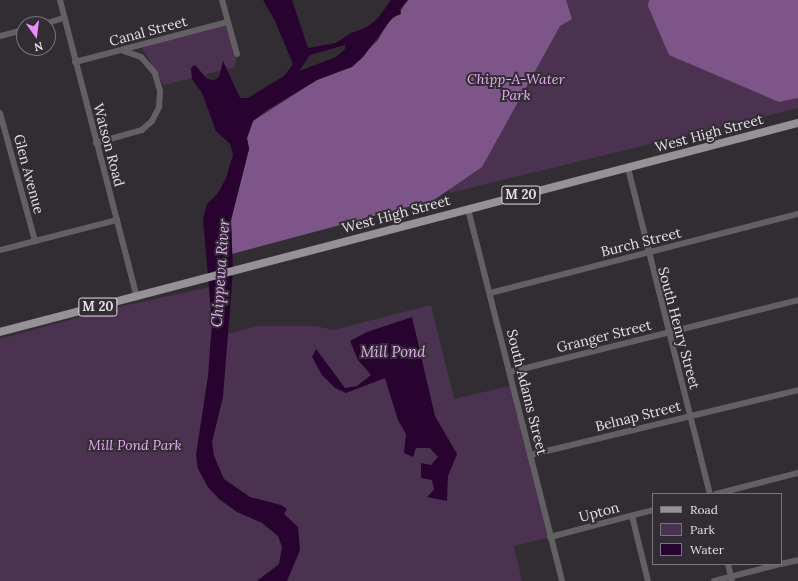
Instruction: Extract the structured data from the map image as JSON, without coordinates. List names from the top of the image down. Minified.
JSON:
{"streets":{"main road":["West High Street","M 20"],"street":["Canal Street","Watson Road","Glen Avenue","Burch Street","South Henry Street","Granger Street","South Adams Street","Belnap Street","Upton"]},"crossings":[["Canal Street","Watson Road"],["West High Street","Watson Road"],["West High Street","South Henry Street"],["West High Street","South Adams Street"],["Burch Street","South Henry Street"],["Burch Street","South Adams Street"],["South Henry Street","Granger Street"],["South Henry Street","Belnap Street"],["Granger Street","South Adams Street"],["South Adams Street","Belnap Street"],["South Adams Street","Upton"]],"water":["Chippewa River","Mill Pond"],"parks":["Chipp-A-Water Park","Mill Pond Park"],"legend":["Road","Park","Water"],"north":"bottom"}
